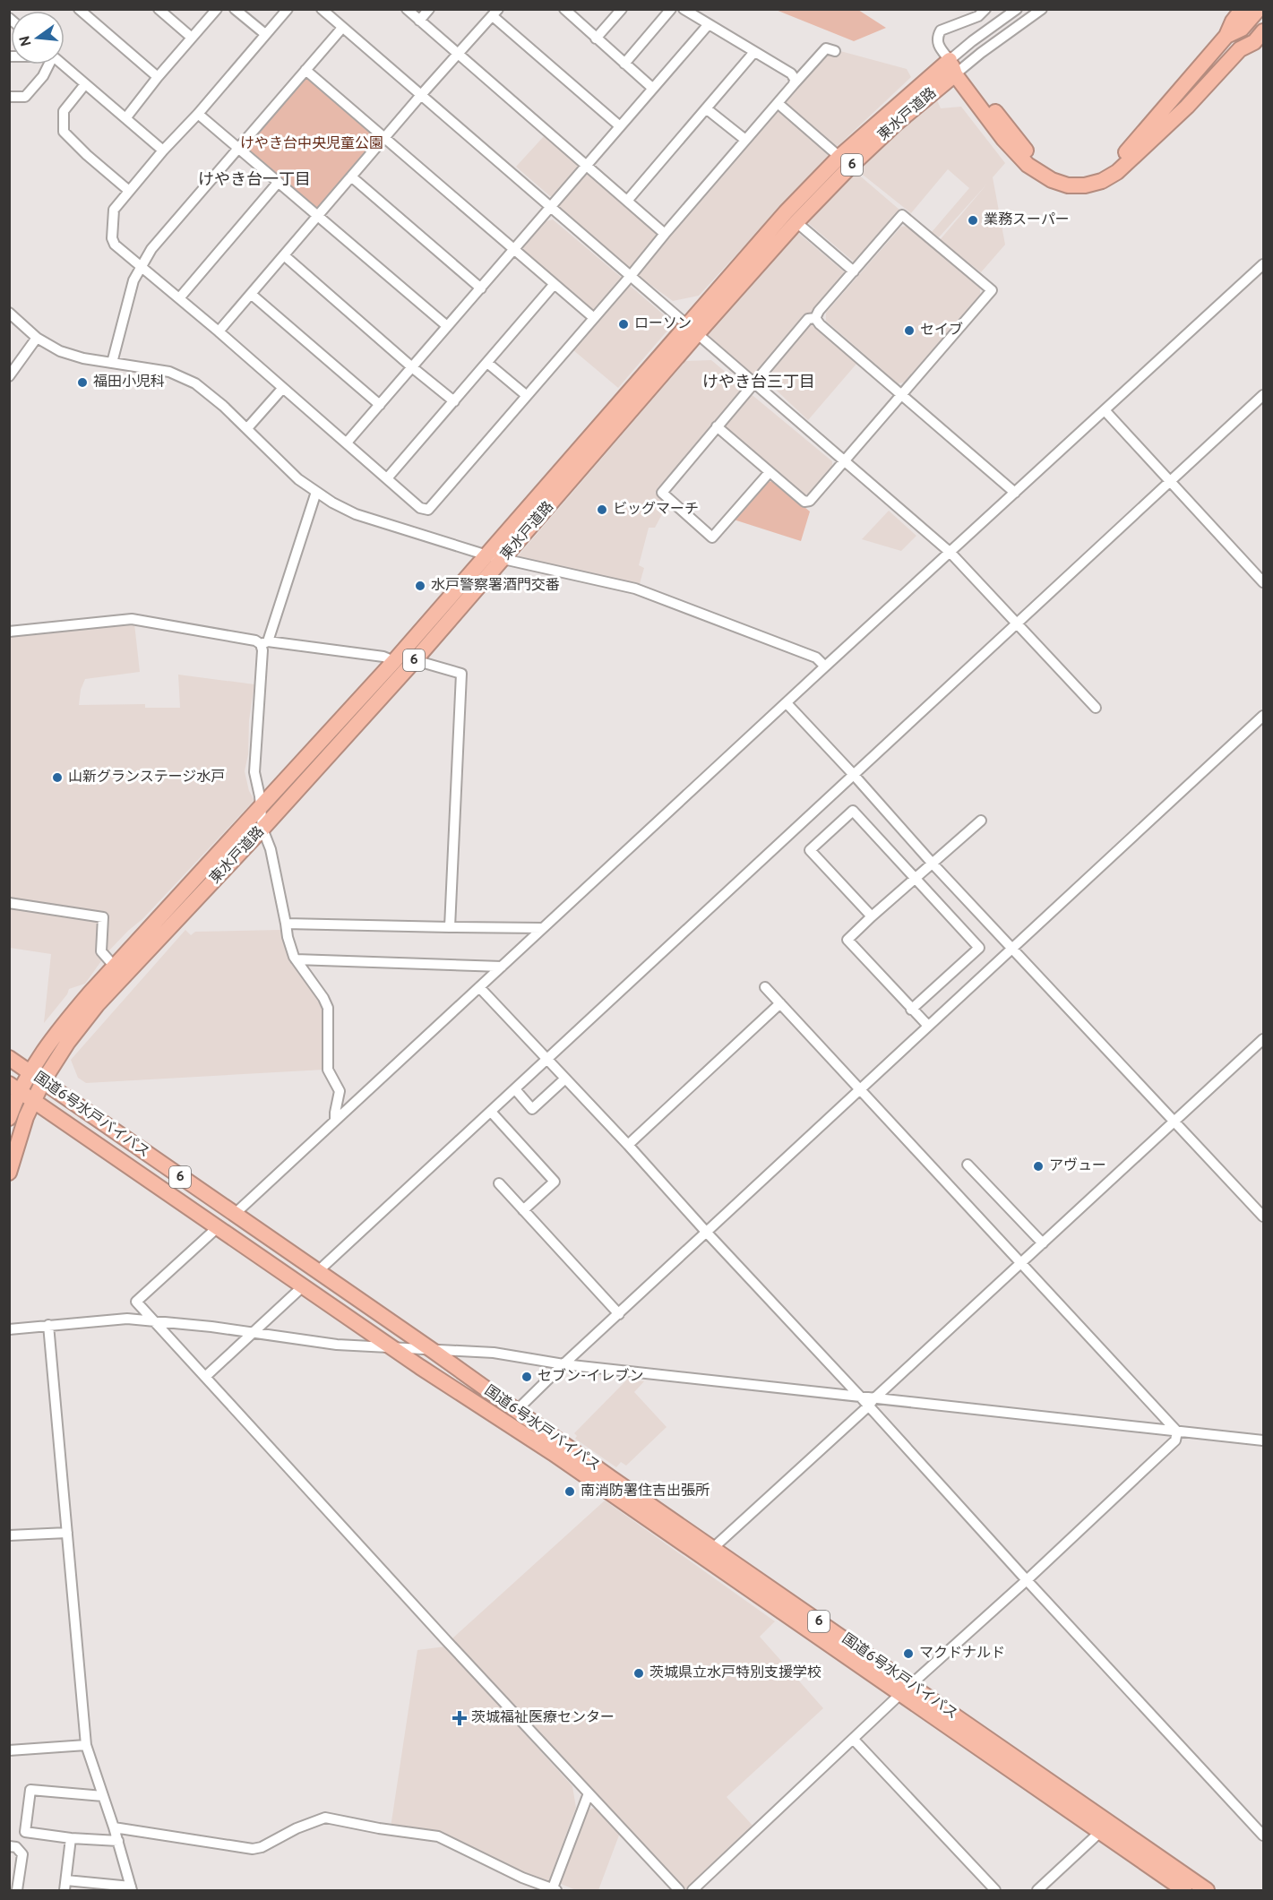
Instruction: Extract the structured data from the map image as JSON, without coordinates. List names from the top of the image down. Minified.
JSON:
{"streets":{"highway":["東水戸道路","6","国道6号水戸バイパス"]},"crossings":[["東水戸道路","国道6号水戸バイパス"]],"districts":["けやき台一丁目","けやき台三丁目"],"parks":["けやき台中央児童公園"],"places":{"other":["業務スーパー","ローソン","セイブ","福田小児科","ビッグマーチ","水戸警察署酒門交番","山新グランステージ水戸","アヴュー","セブン-イレブン","南消防署住吉出張所","マクドナルド","茨城県立水戸特別支援学校"],"health":["茨城福祉医療センター"]},"north":"left"}
